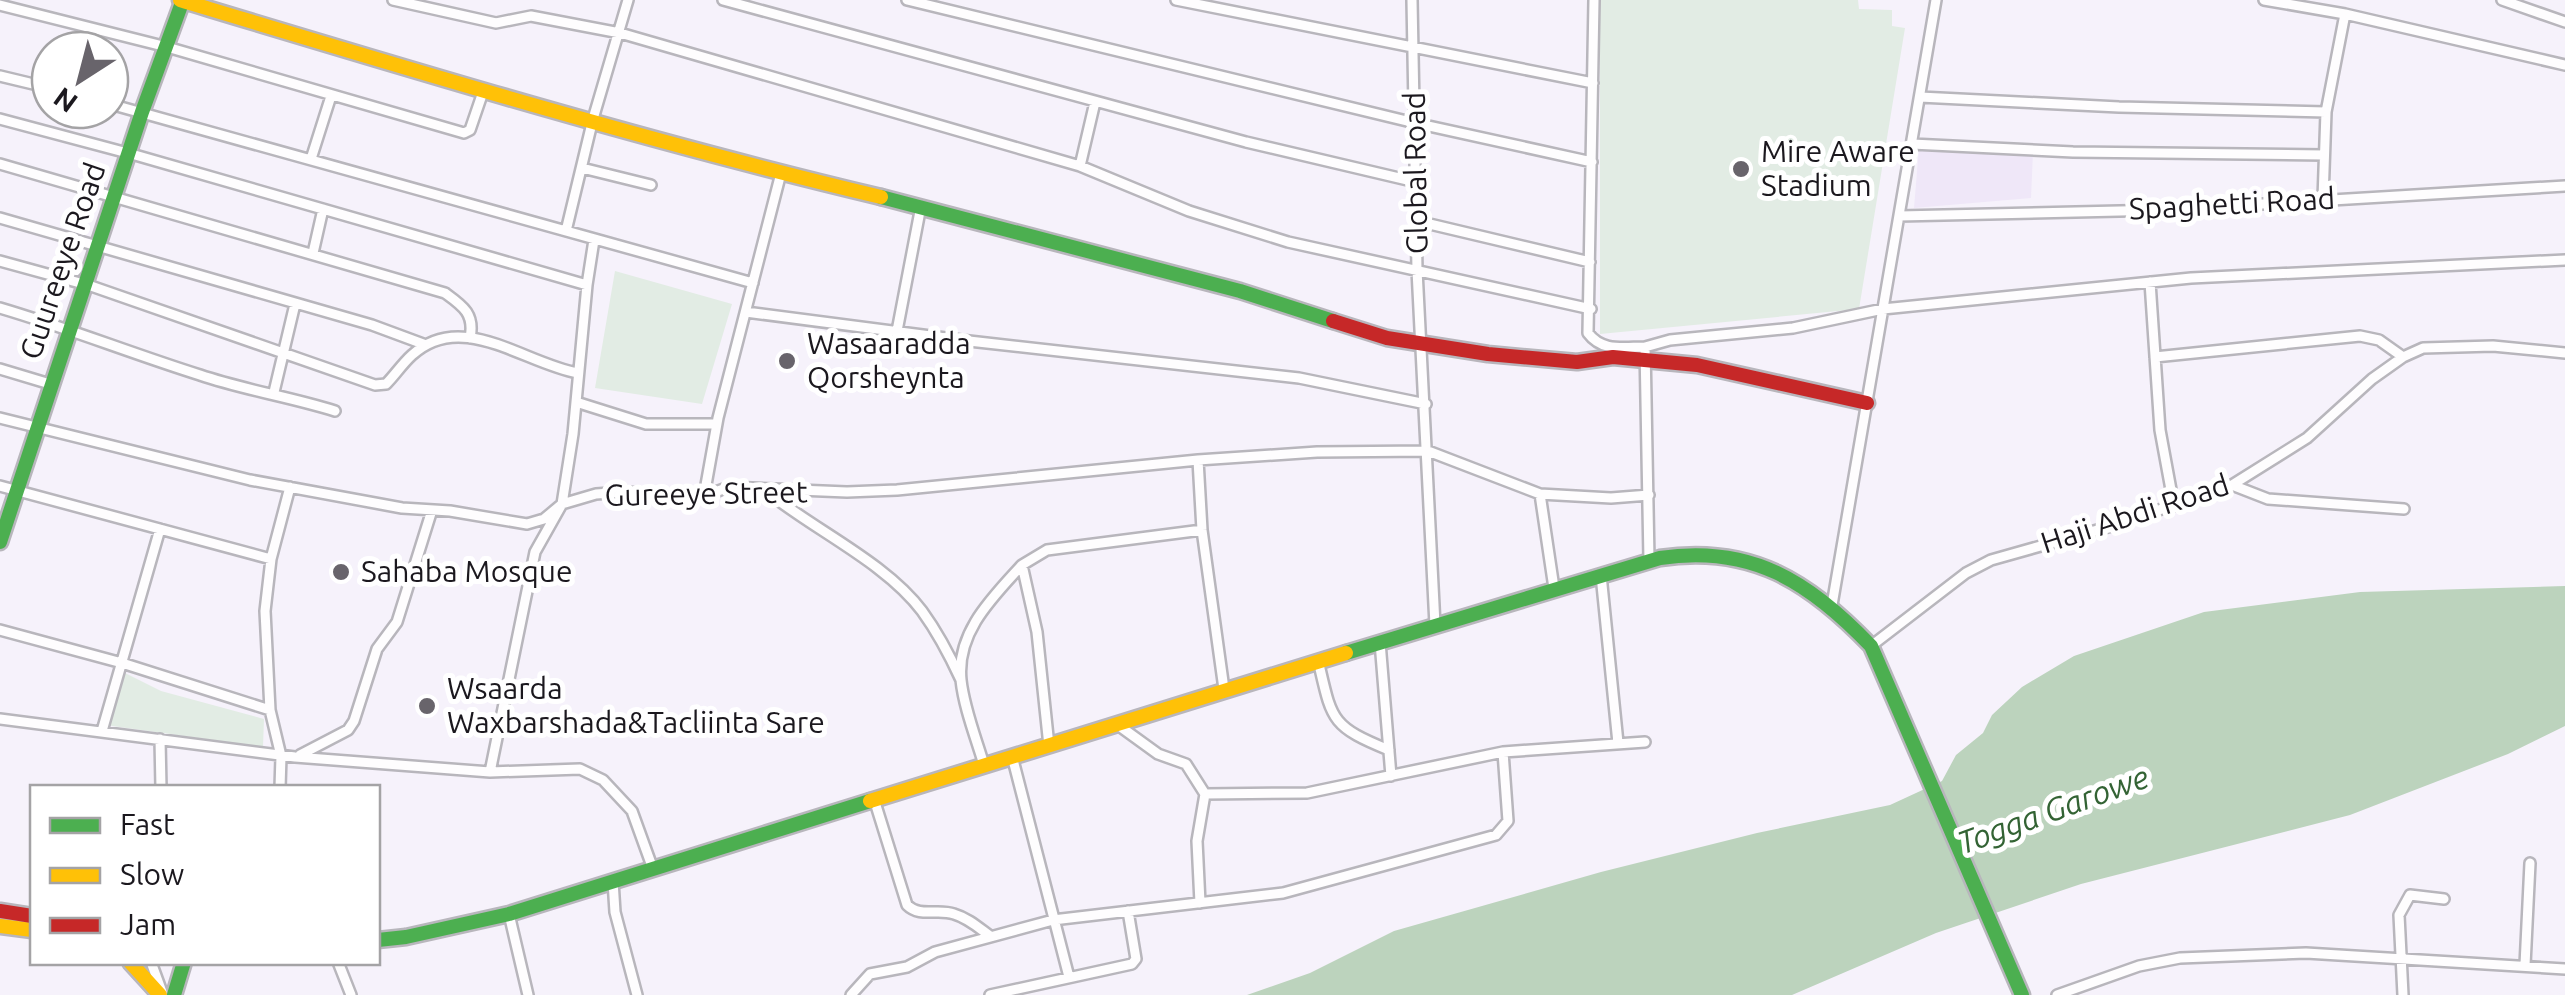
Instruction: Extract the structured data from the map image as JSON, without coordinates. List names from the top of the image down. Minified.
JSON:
{"streets":{"street":["Global Road","Spaghetti Road","Guureeye Road","Gureeye Street","Haji Abdi Road"]},"crossings":[["Global Road","Gureeye Street"],["Guureeye Road","Gureeye Street"]],"water":["Togga Garowe"],"places":["Mire Aware Stadium","Wasaaradda Qorsheynta","Sahaba Mosque","Wsaarda Waxbarshada&Tacliinta Sare"],"legend":["Fast","Slow","Jam"],"north":"bottom left"}
